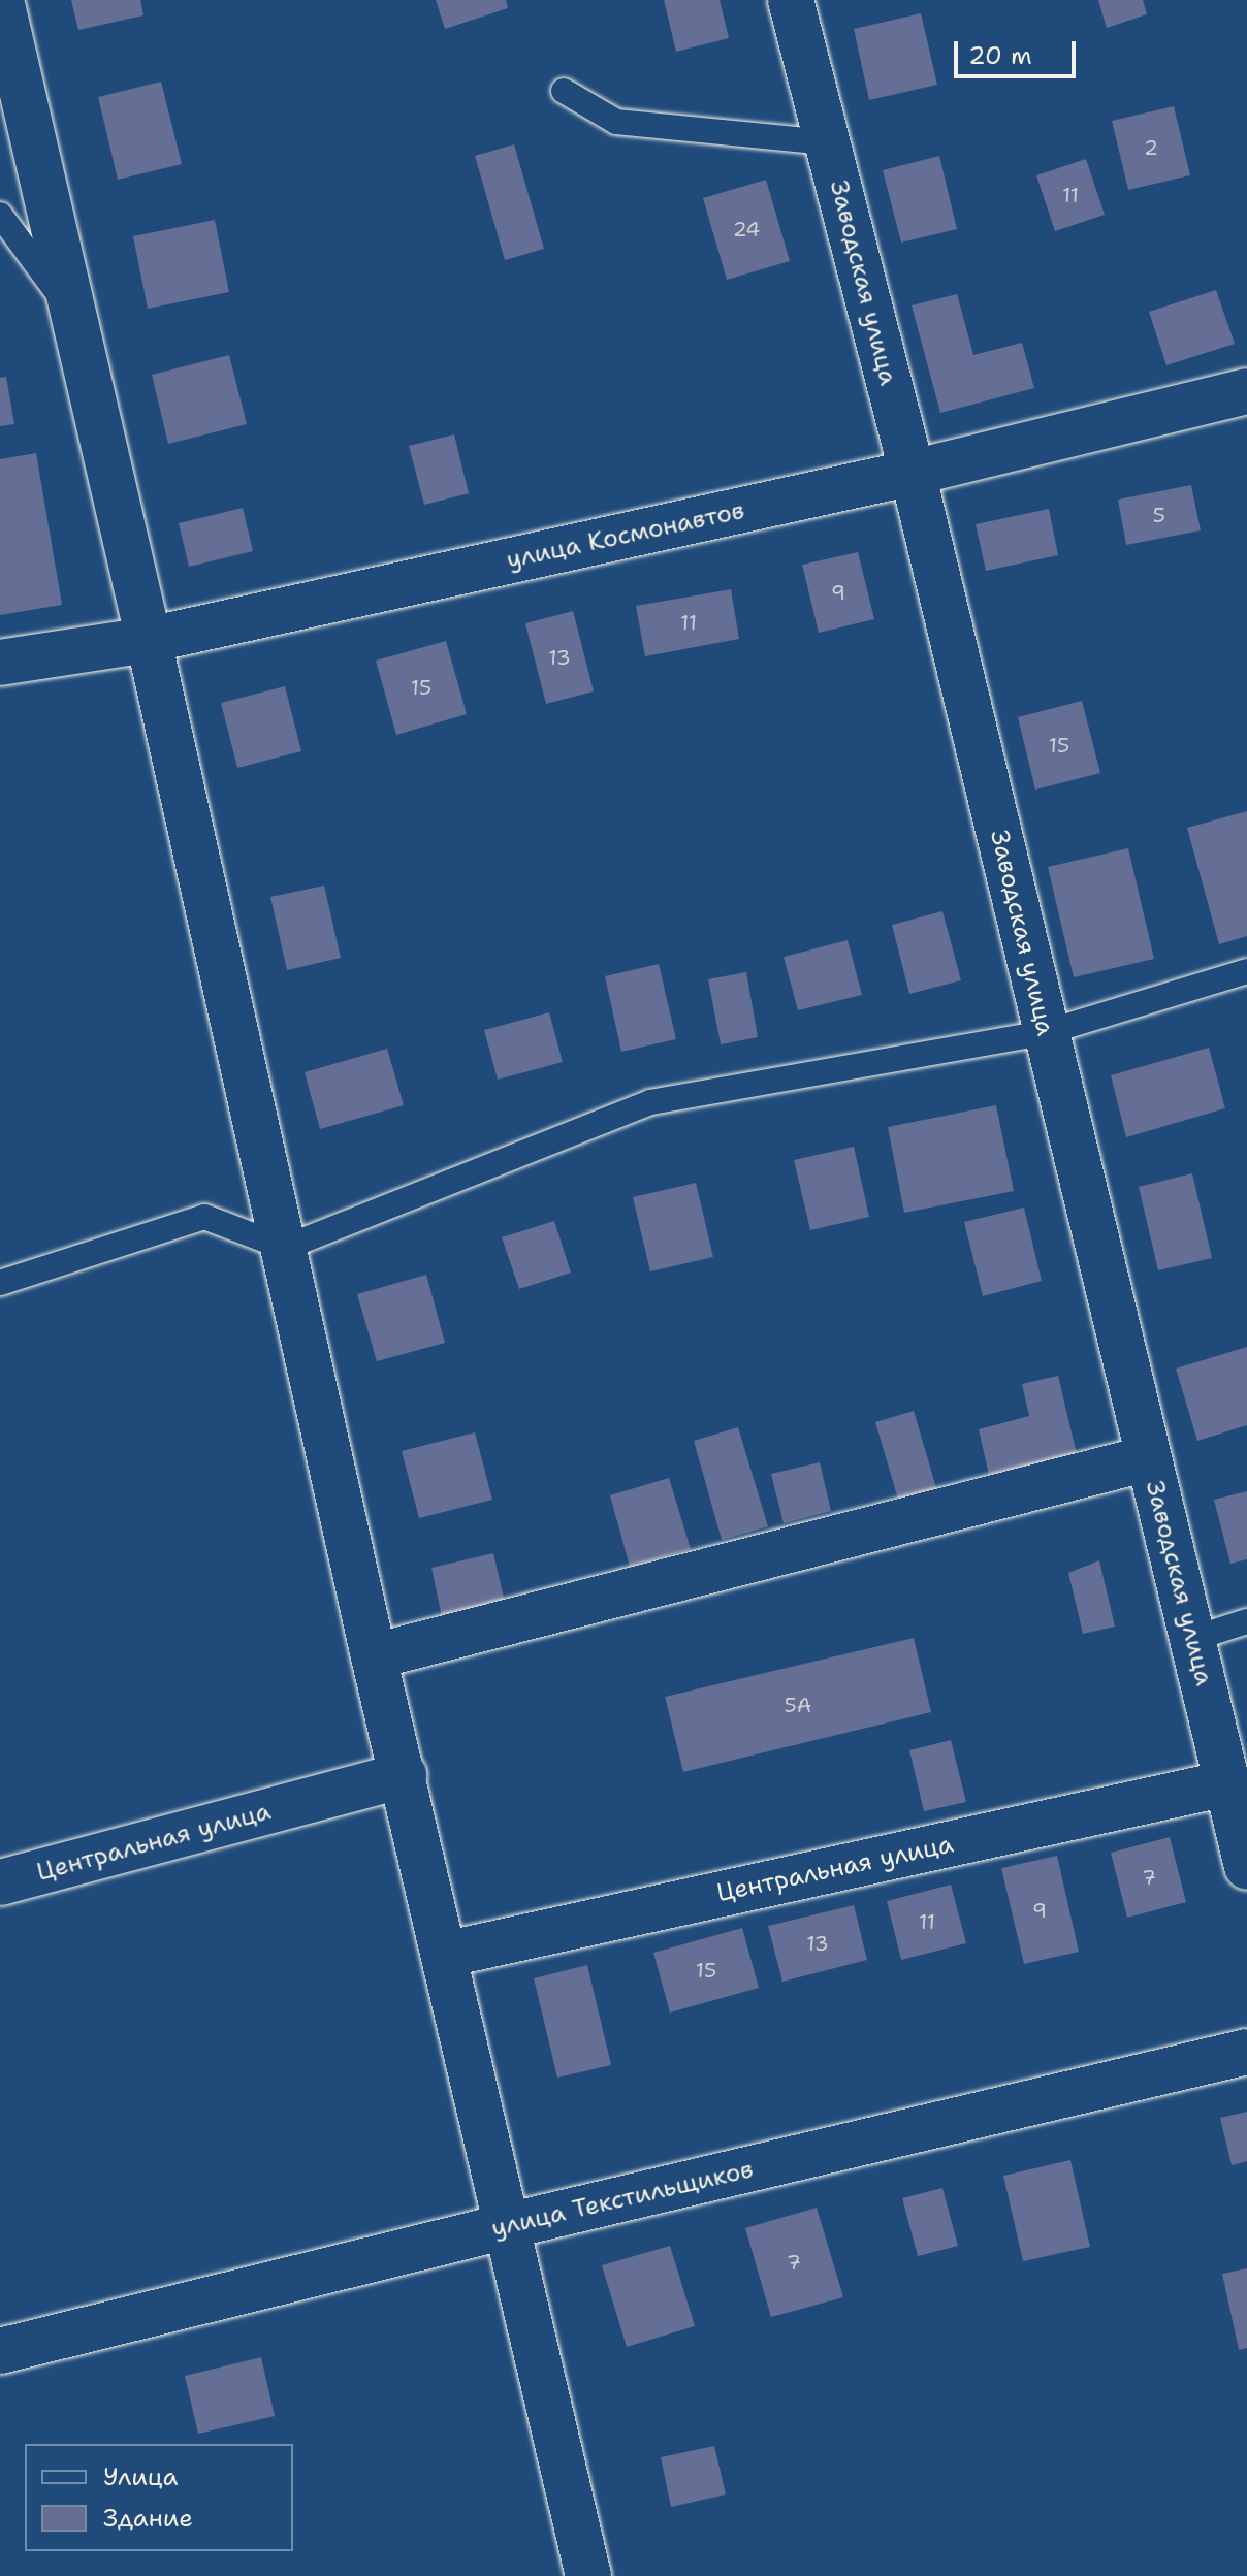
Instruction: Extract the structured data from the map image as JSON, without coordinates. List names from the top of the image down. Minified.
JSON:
{"streets":{"street":["Заводская улица","улица Космонавтов","Центральная улица","улица Текстильщиков"]},"crossings":[["Заводская улица","улица Космонавтов"],["Заводская улица","Центральная улица"]],"house_numbers":["2","11","24","5","9","11","13","15","15","5А","7","9","11","13","15","7"],"legend":["Улица","Здание"],"scale_bar":"20 m"}
